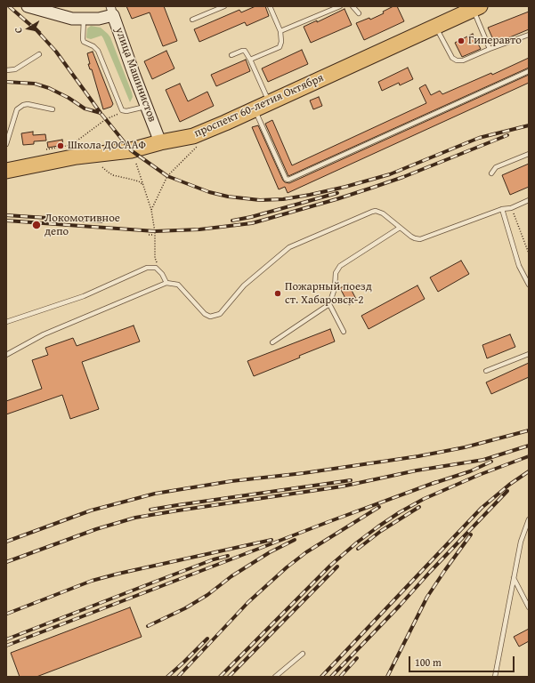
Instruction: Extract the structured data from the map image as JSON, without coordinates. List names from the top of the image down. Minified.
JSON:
{"streets":{"highway":["проспект 60-летия Октября"],"street":["улица Машинистов"]},"crossings":[["улица Машинистов","проспект 60-летия Октября"]],"places":["Гиперавто","Школа ДОСААФ","Локомотивное депо","Пожарный поезд ст. Хабаровск-2"],"scale_bar":"100 m","north":"left"}
